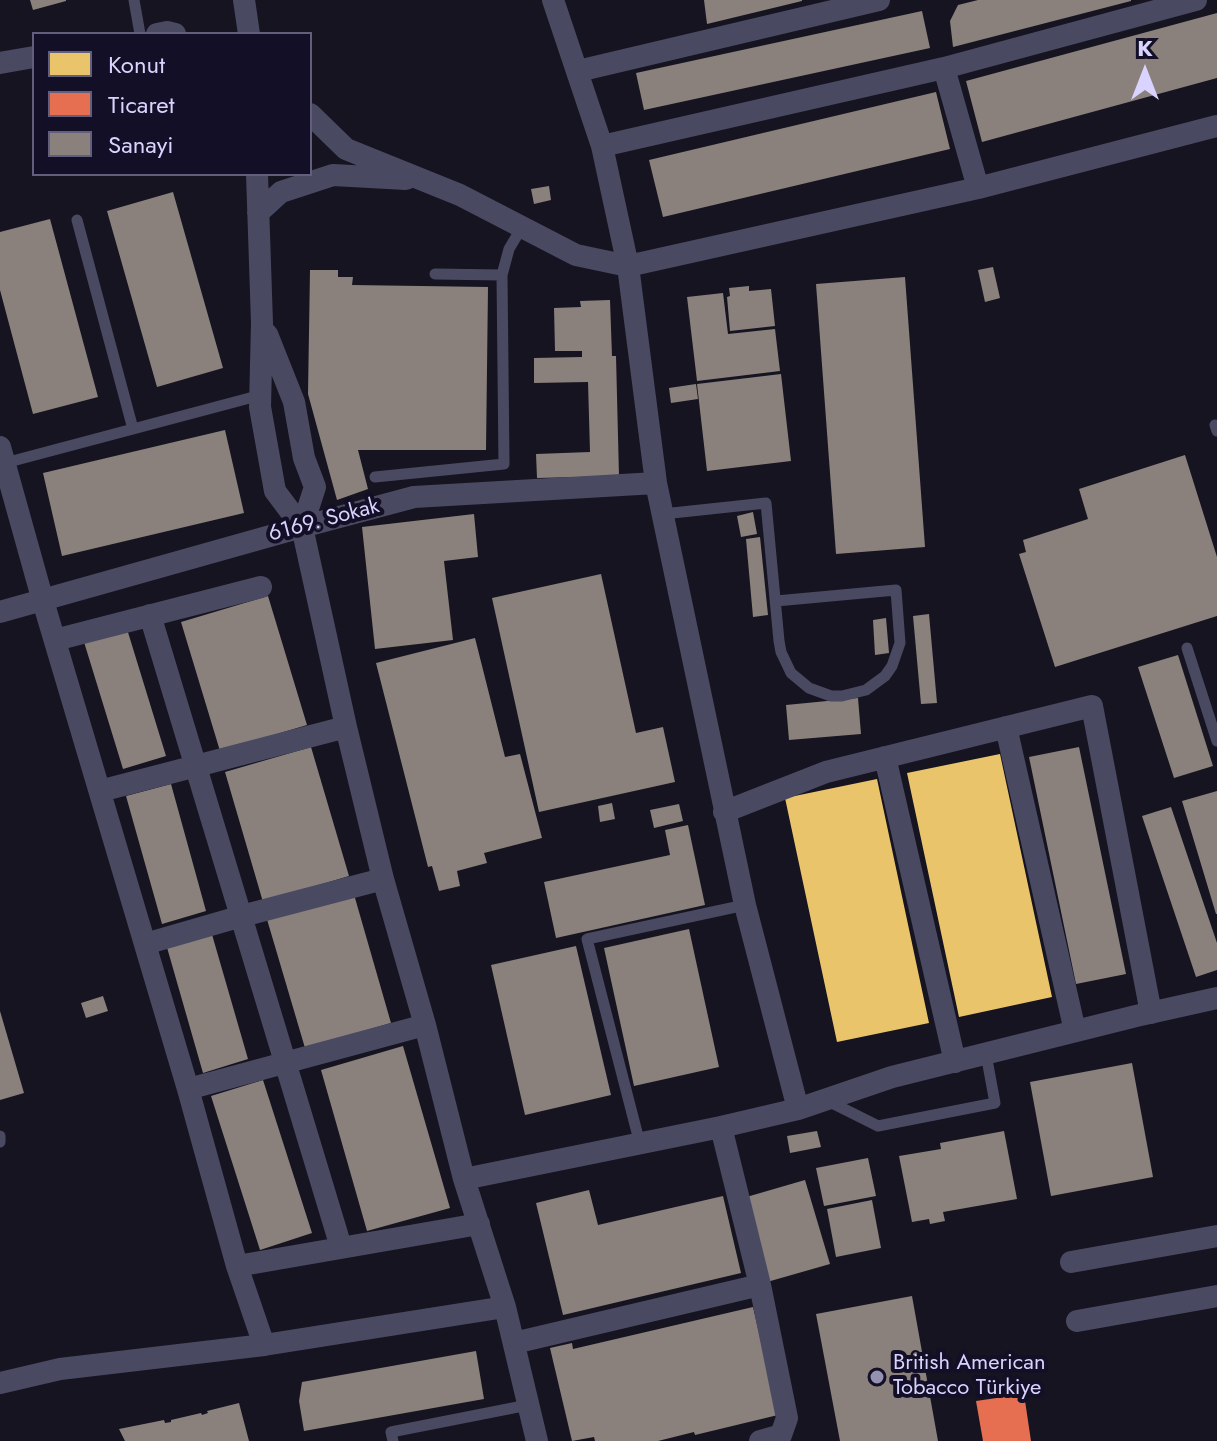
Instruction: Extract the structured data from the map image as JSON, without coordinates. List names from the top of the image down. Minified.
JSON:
{"streets":{"street":["6169. Sokak"]},"places":["British American Tobacco Türkiye"],"legend":["Konut","Ticaret","Sanayi"],"north":"top"}
